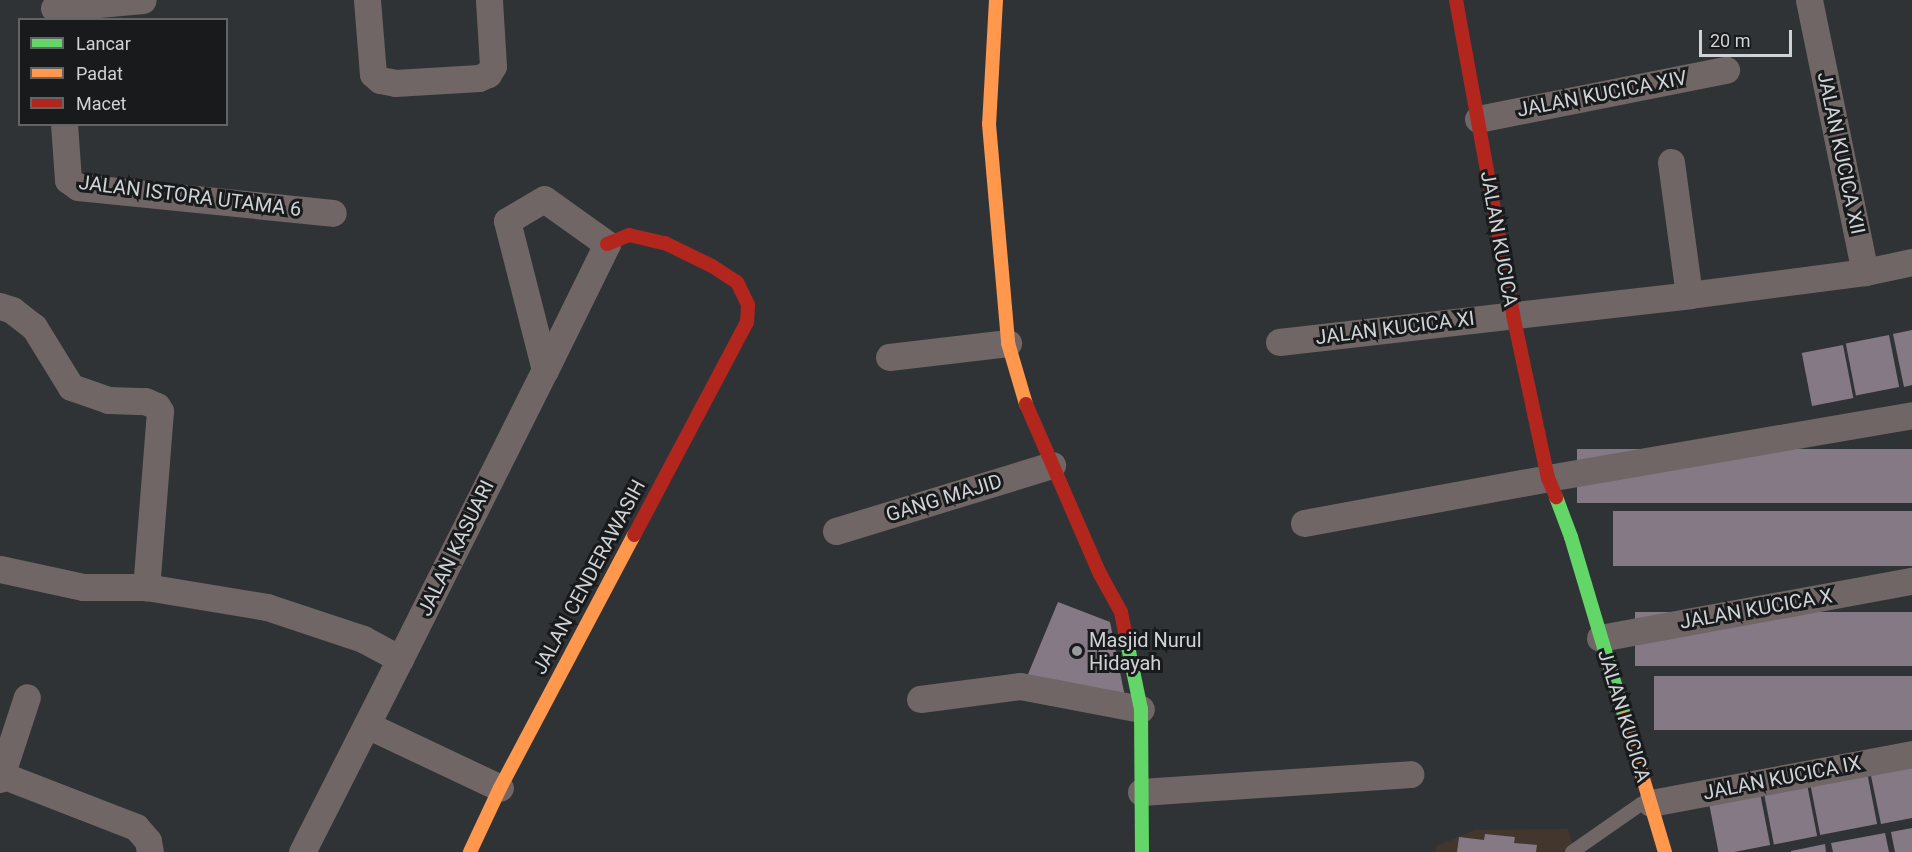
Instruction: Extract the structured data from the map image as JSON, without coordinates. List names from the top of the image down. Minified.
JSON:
{"streets":{"street":["JALAN KUCICA XIV","JALAN KUCICA XII","JALAN ISTORA UTAMA 6","JALAN KUCICA","JALAN KUCICA XI","GANG MAJID","JALAN KASUARI","JALAN CENDERAWASIH","JALAN KUCICA X","JALAN KUCICA IX"]},"crossings":[["JALAN KUCICA XIV","JALAN KUCICA"],["JALAN KUCICA XII","JALAN KUCICA XI"],["JALAN KUCICA","JALAN KUCICA XI"],["JALAN KUCICA","JALAN KUCICA X"],["JALAN KUCICA","JALAN KUCICA IX"],["JALAN KASUARI","JALAN CENDERAWASIH"]],"places":["Masjid Nurul Hidayah"],"legend":["Lancar","Padat","Macet"],"scale_bar":"20 m"}
